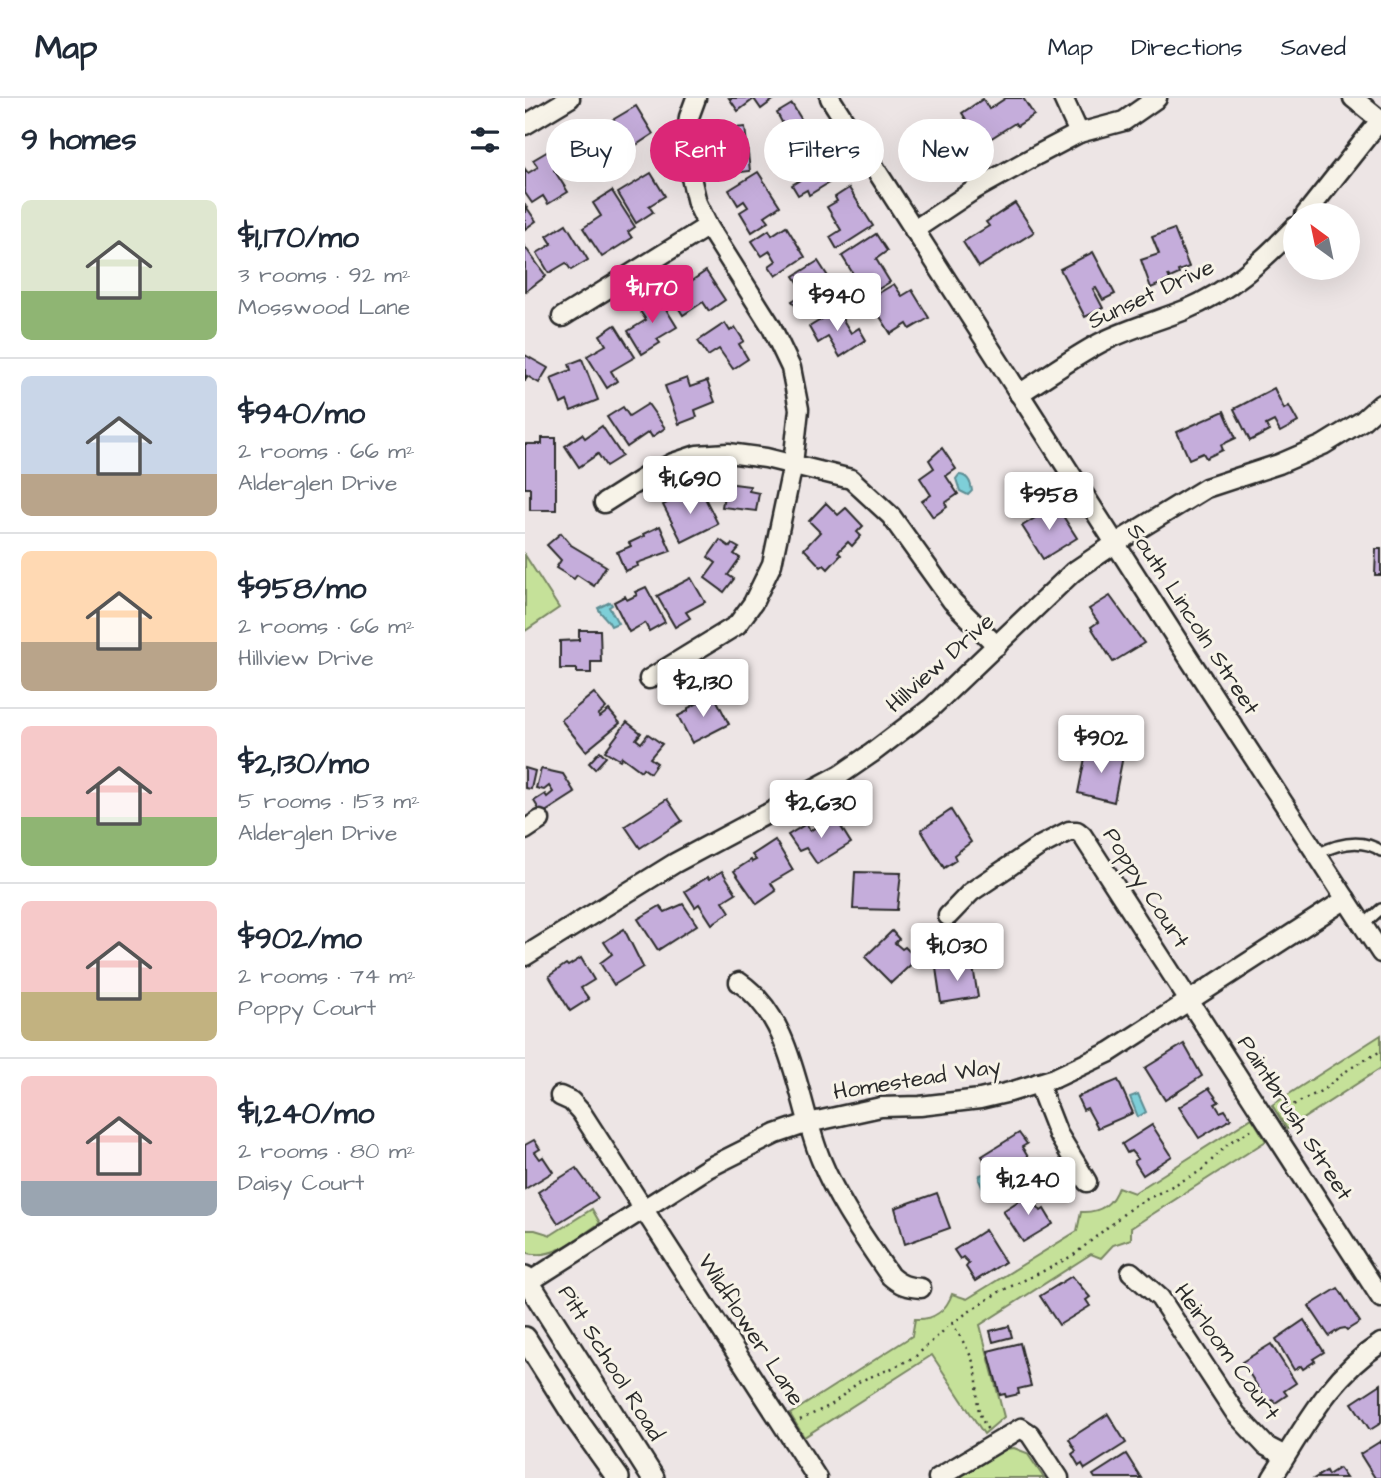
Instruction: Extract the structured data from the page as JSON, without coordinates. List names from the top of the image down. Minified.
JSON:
{"streets":{"street":["Sunset Drive","South Lincoln Street","Hillview Drive","Poppy Court","Homestead Way","Paintbrush Street","Wildflower Lane","Heirloom Court","Pitt School Road"]},"crossings":[["Sunset Drive","South Lincoln Street"],["South Lincoln Street","Hillview Drive"],["South Lincoln Street","Homestead Way"],["Poppy Court","Homestead Way"],["Poppy Court","Paintbrush Street"],["Homestead Way","Paintbrush Street"],["Homestead Way","Wildflower Lane"],["Homestead Way","Pitt School Road"]],"north":"top left","page":{"header":"Map","nav":["Map","Directions","Saved"],"heading":"9 homes","chip":["Buy","Rent","Filters","New"],"list":[{"name":"$1,170/mo","note":"3 rooms · 92 m² · Mosswood Lane"},{"name":"$940/mo","note":"2 rooms · 66 m² · Alderglen Drive"},{"name":"$958/mo","note":"2 rooms · 66 m² · Hillview Drive"},{"name":"$2,130/mo","note":"5 rooms · 153 m² · Alderglen Drive"},{"name":"$902/mo","note":"2 rooms · 74 m² · Poppy Court"},{"name":"$1,240/mo","note":"2 rooms · 80 m² · Daisy Court"}],"price":["$1,170","$940","$1,690","$958","$2,130","$902","$2,630","$1,030","$1,240"]}}
